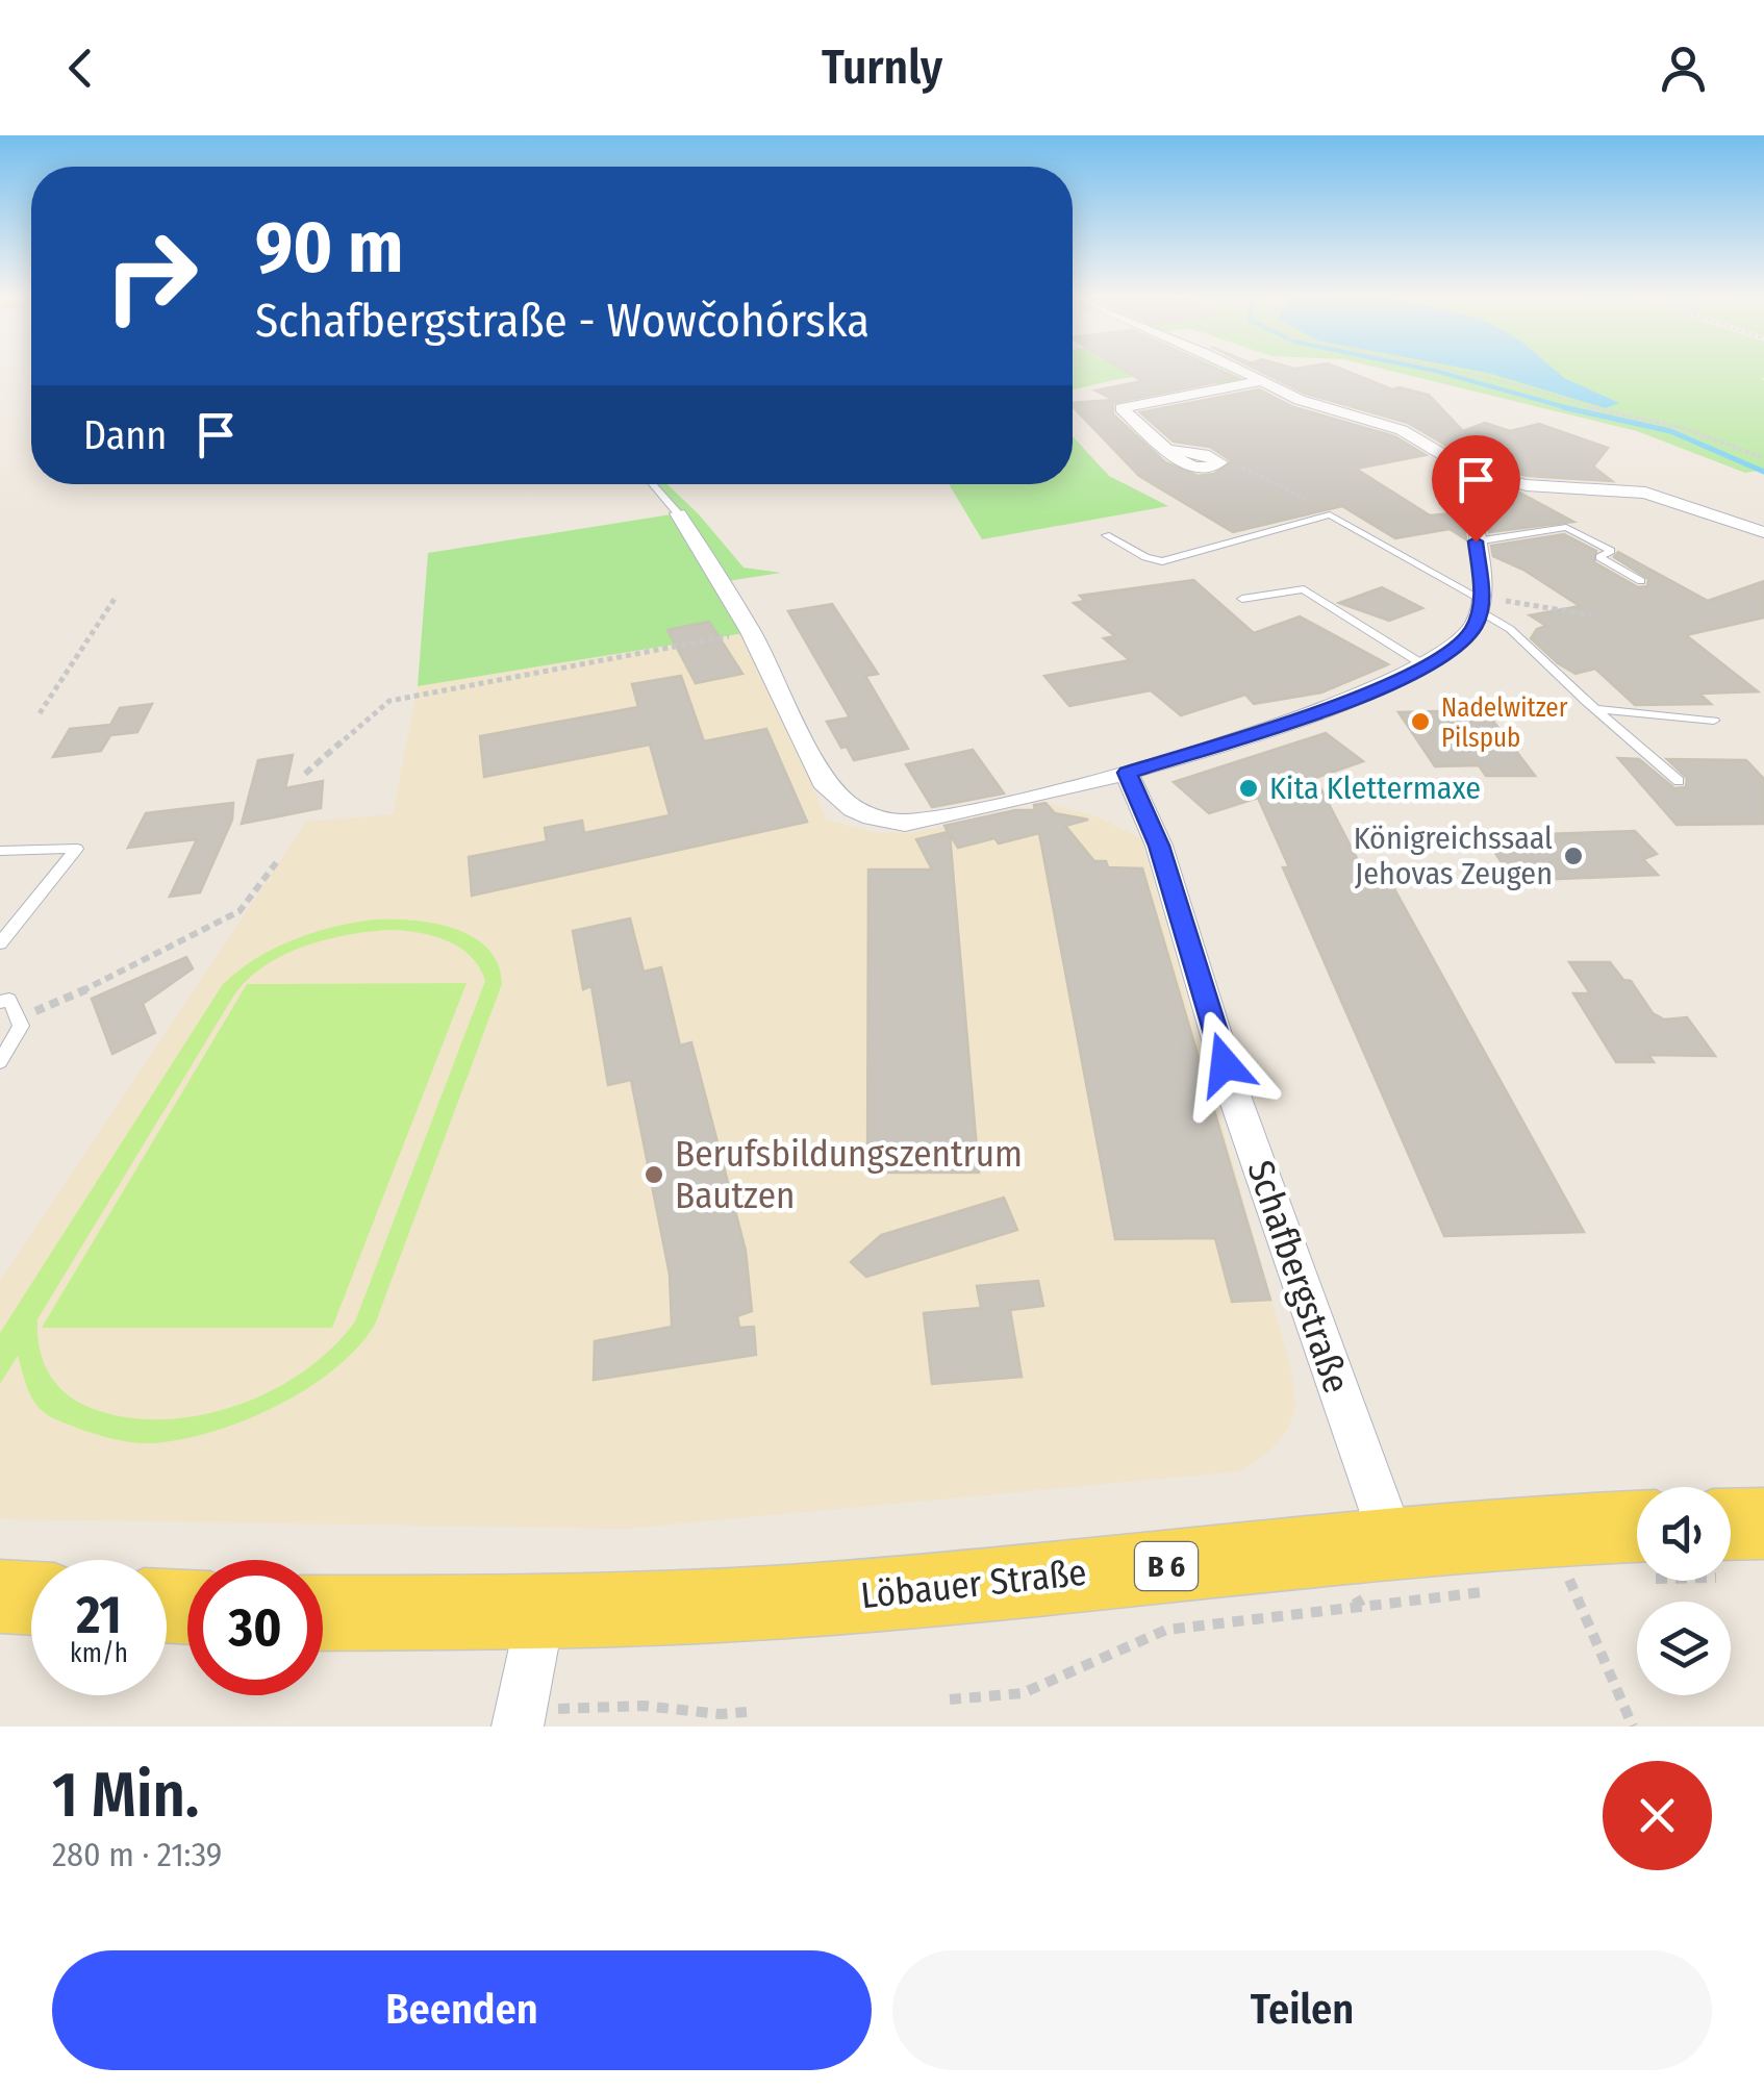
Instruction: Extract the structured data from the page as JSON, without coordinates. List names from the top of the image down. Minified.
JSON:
{"streets":{"main road":["B 6","Löbauer Straße"],"street":["Schafbergstraße"]},"crossings":[["Schafbergstraße","Löbauer Straße"],["B 6","Löbauer Straße"]],"places":["Nadelwitzer Pilspub","Kita Klettermaxe","Königreichssaal Jehovas Zeugen","Berufsbildungszentrum Bautzen"],"page":{"header":"Turnly","turn":["90 m","Schafbergstraße - Wowčohórska"],"then":"Dann","speed":"21 km/h","limit":"30","heading":["1 Min.","280 m · 21:39"],"buttons":["Beenden","Teilen"]}}
